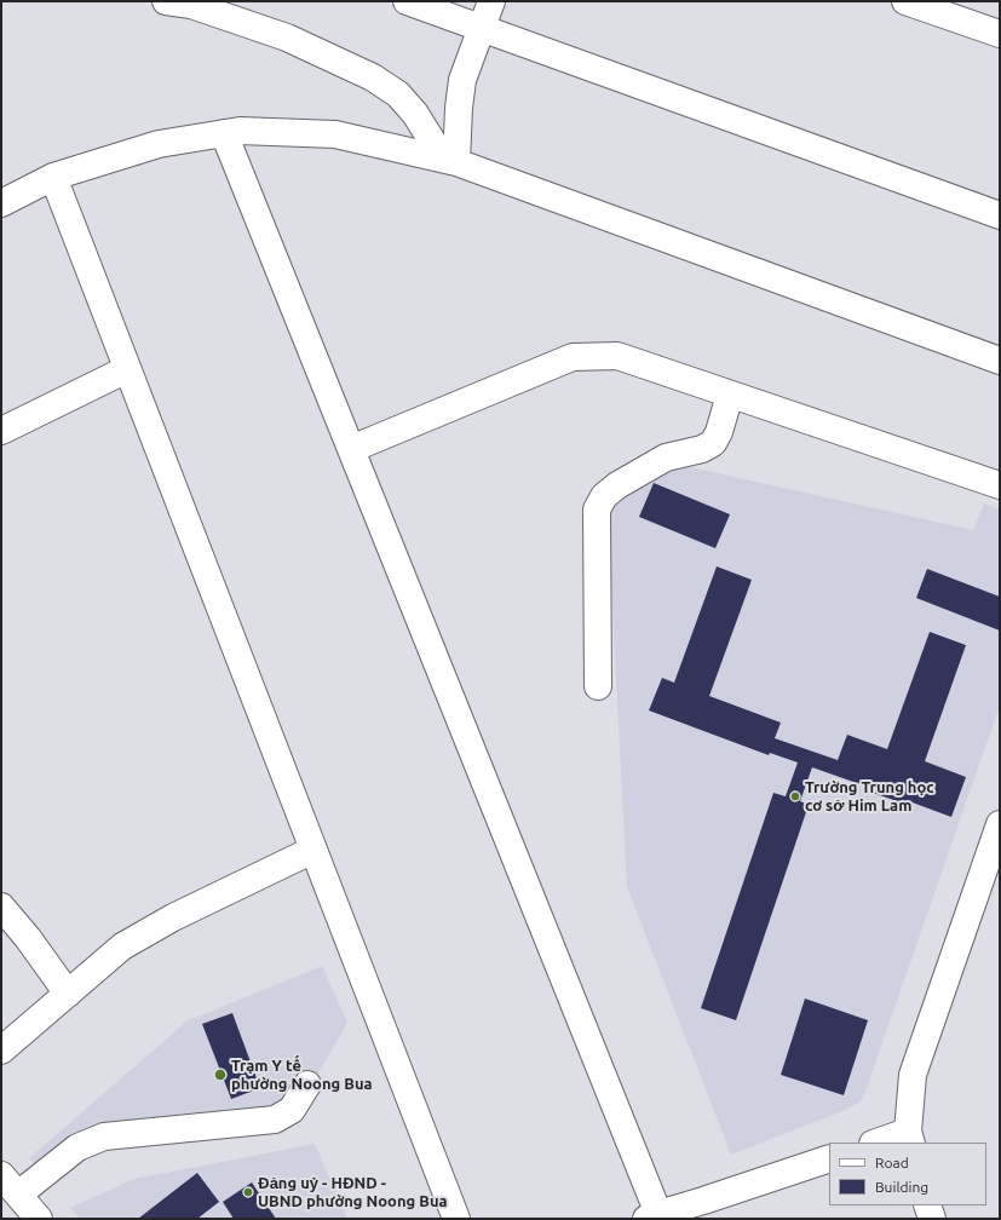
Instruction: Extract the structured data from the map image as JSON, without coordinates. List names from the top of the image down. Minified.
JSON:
{"places":["Trường Trung học cơ sở Him Lam","Trạm Y tế phường Noong Bua","Đảng uỷ - HĐND - UBND phường Noong Bua"],"legend":["Road","Building"]}
